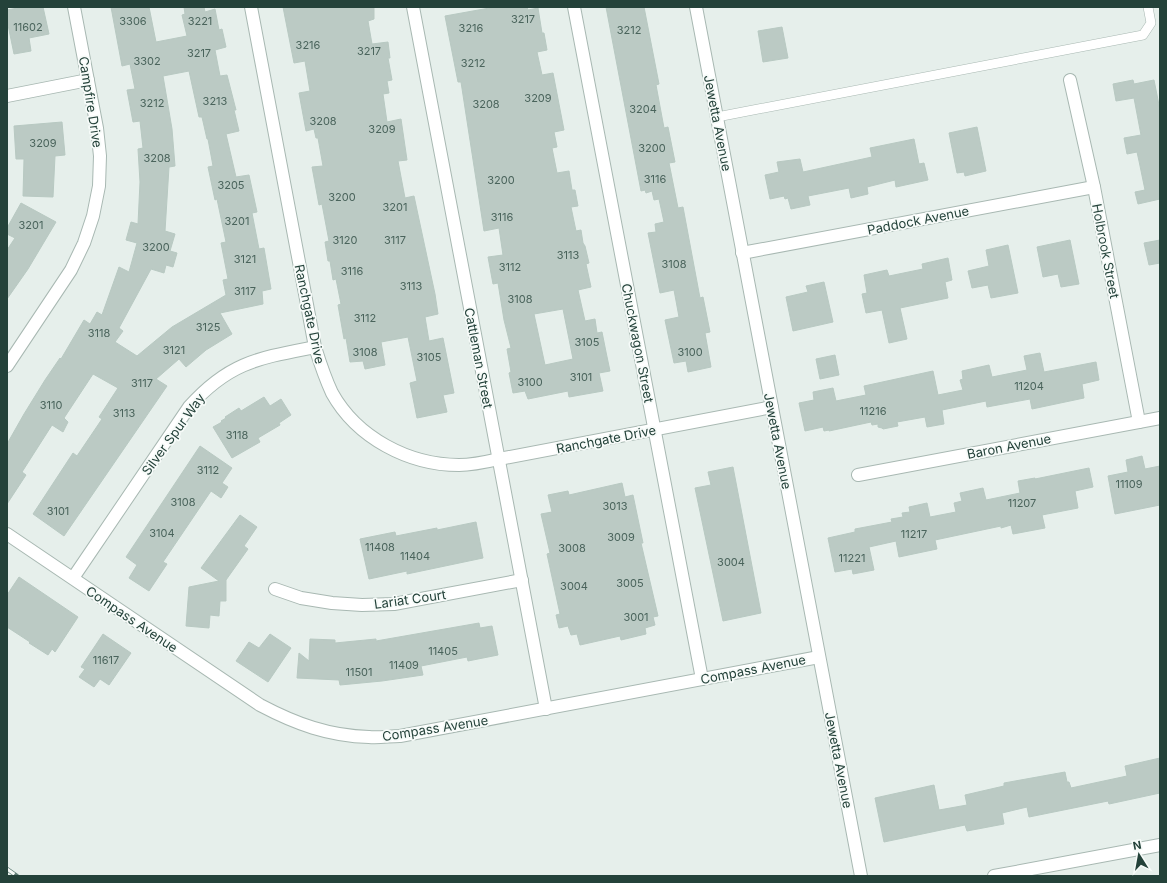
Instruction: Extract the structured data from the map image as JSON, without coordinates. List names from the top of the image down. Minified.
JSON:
{"streets":{"street":["Campfire Drive","Jewetta Avenue","Paddock Avenue","Holbrook Street","Ranchgate Drive","Chuckwagon Street","Cattleman Street","Silver Spur Way","Baron Avenue","Lariat Court","Compass Avenue"]},"crossings":[["Jewetta Avenue","Paddock Avenue"],["Jewetta Avenue","Ranchgate Drive"],["Jewetta Avenue","Compass Avenue"],["Paddock Avenue","Holbrook Street"],["Holbrook Street","Baron Avenue"],["Ranchgate Drive","Chuckwagon Street"],["Ranchgate Drive","Cattleman Street"],["Ranchgate Drive","Silver Spur Way"],["Chuckwagon Street","Compass Avenue"],["Cattleman Street","Lariat Court"],["Cattleman Street","Compass Avenue"],["Silver Spur Way","Compass Avenue"]],"house_numbers":["3217","3306","3221","11602","3216","3212","3216","3217","3217","3302","3212","3209","3213","3212","3208","3204","3208","3209","3209","3200","3208","3116","3200","3205","3200","3201","3116","3201","3201","3120","3117","3200","3113","3121","3108","3112","3116","3113","3117","3108","3112","3125","3118","3105","3121","3108","3100","3105","3101","3100","3117","11204","3110","11216","3113","3118","3112","11109","3108","11207","3013","3101","3104","11217","3009","11408","3008","11404","11221","3004","3005","3004","3001","11405","11617","11409","11501"],"north":"top"}
